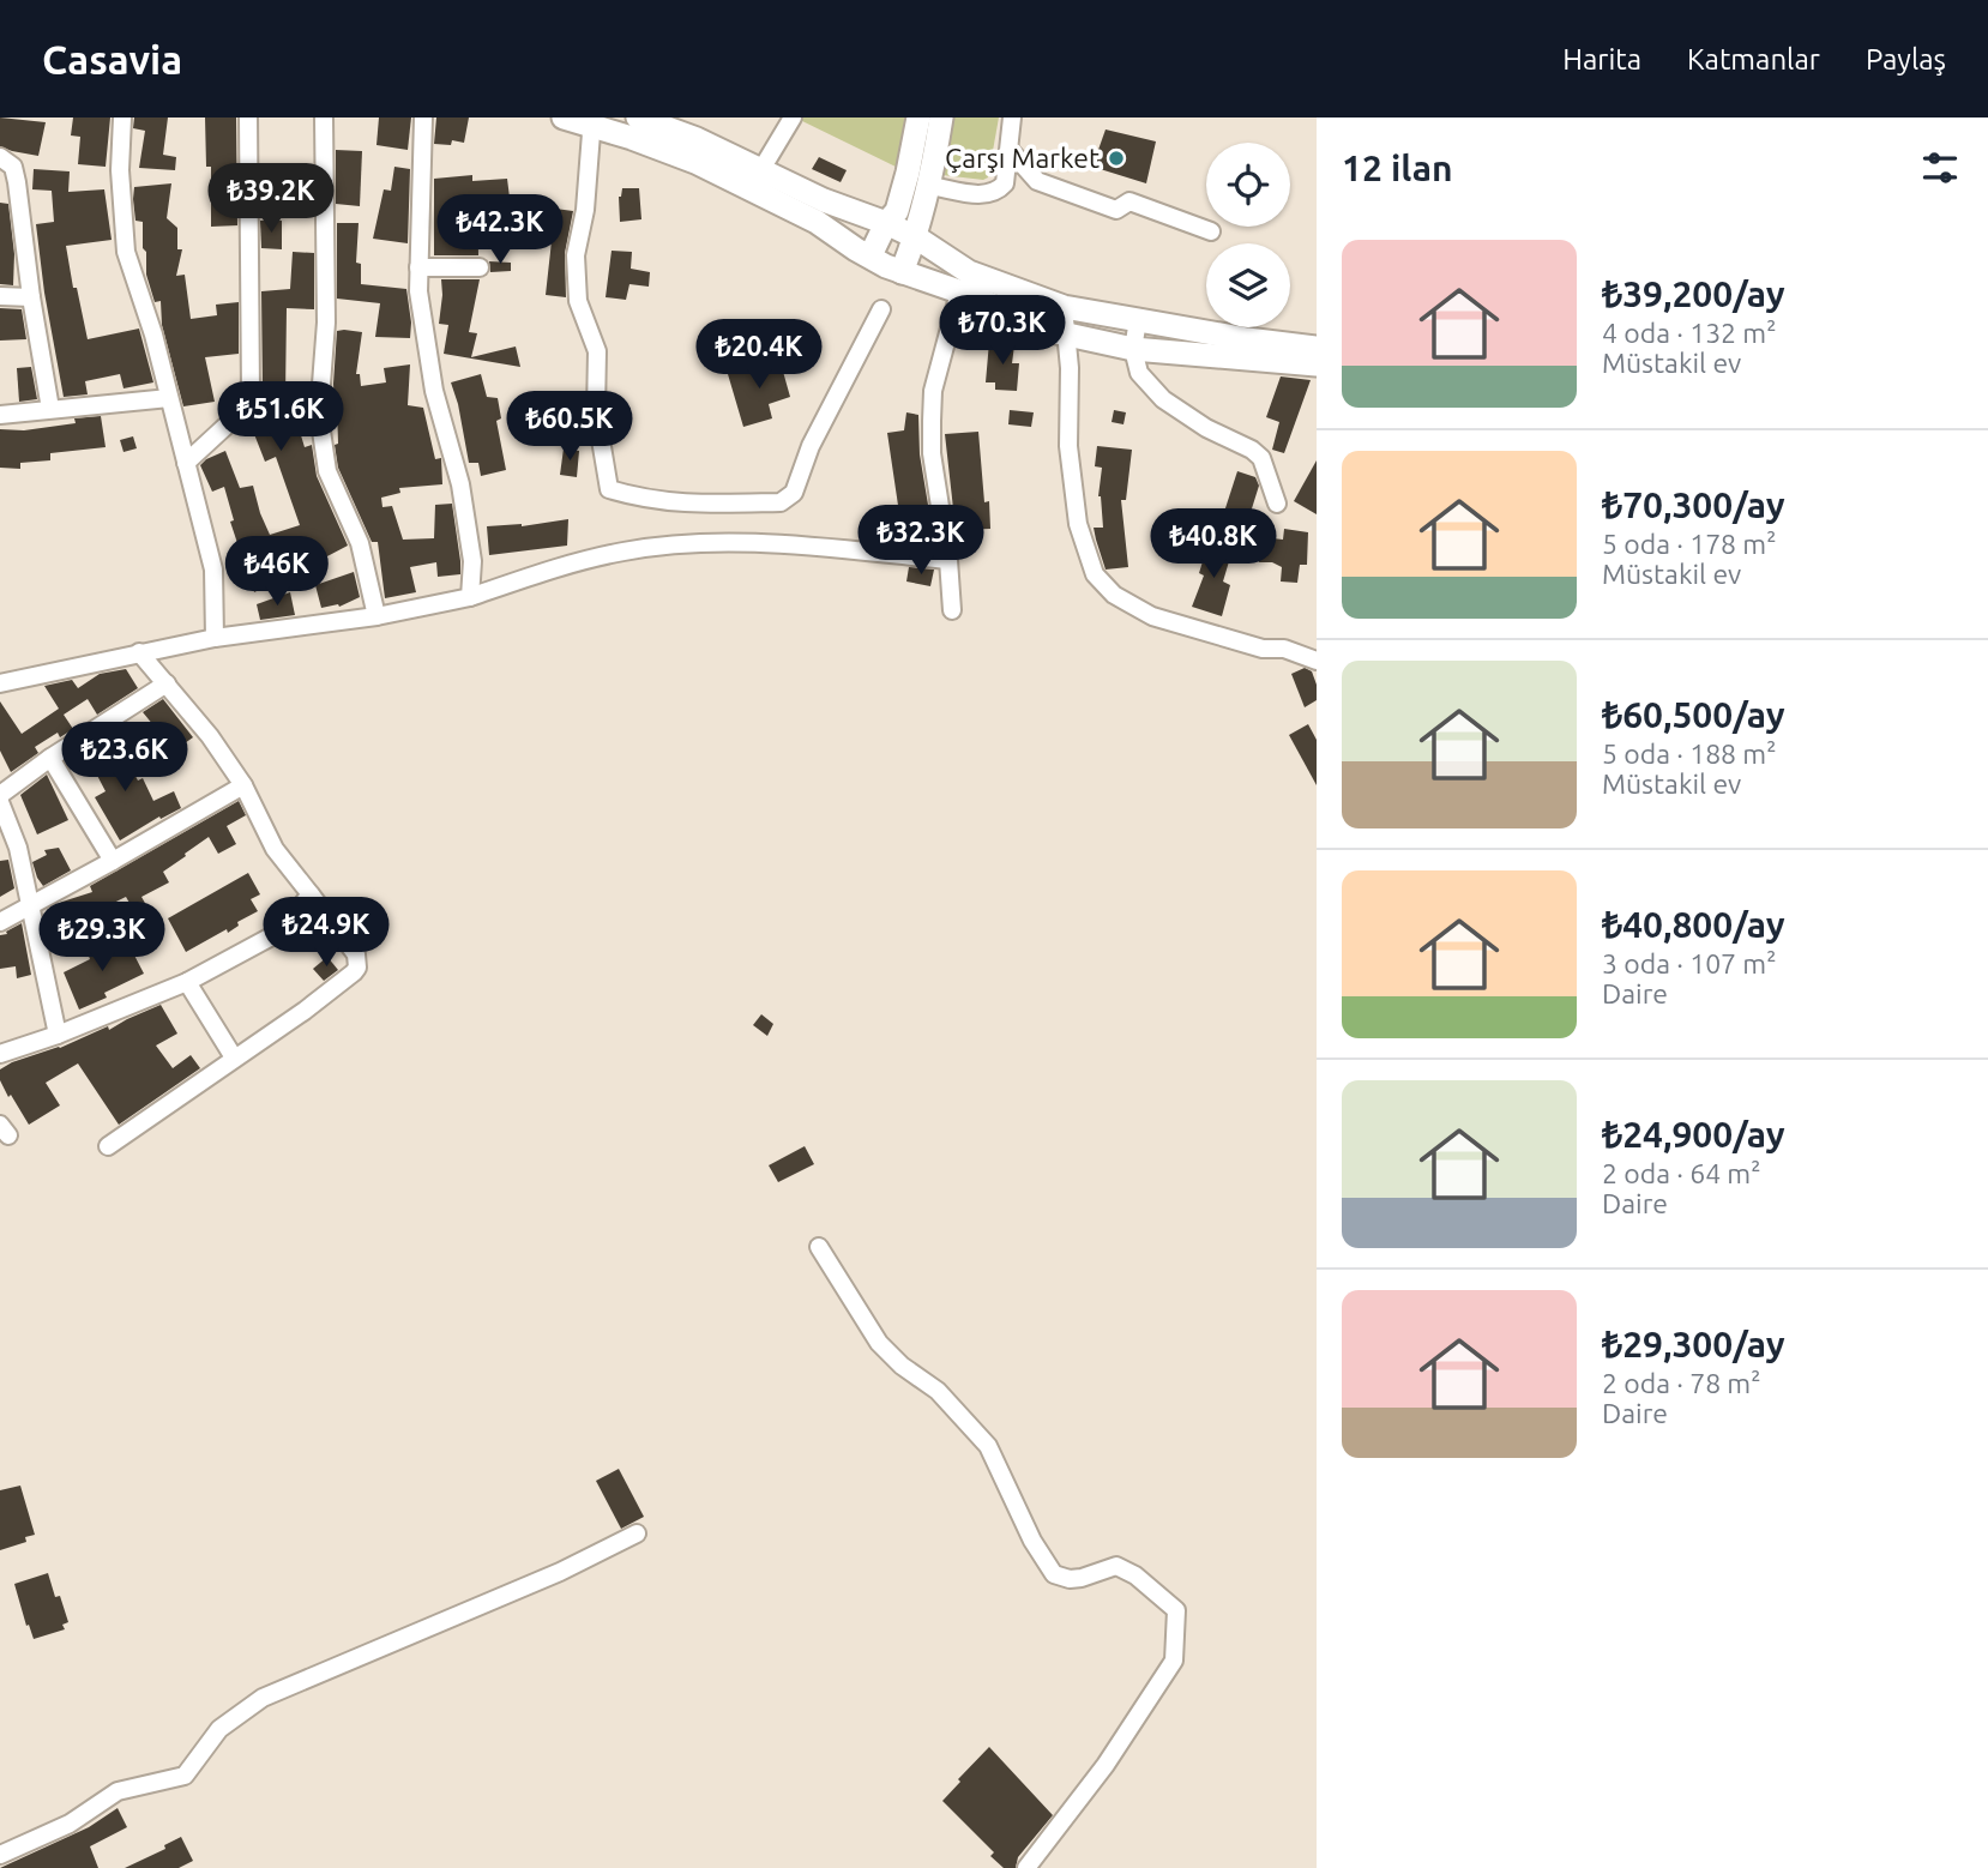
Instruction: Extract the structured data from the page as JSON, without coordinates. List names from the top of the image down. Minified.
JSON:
{"places":["Çarşı Market"],"page":{"header":"Casavia","nav":["Harita","Katmanlar","Paylaş"],"heading":"12 ilan","price":["₺39.2K","₺42.3K","₺70.3K","₺20.4K","₺51.6K","₺60.5K","₺32.3K","₺40.8K","₺46K","₺23.6K","₺24.9K","₺29.3K"],"list":[{"name":"₺39,200/ay","note":"4 oda · 132 m² · Müstakil ev"},{"name":"₺70,300/ay","note":"5 oda · 178 m² · Müstakil ev"},{"name":"₺60,500/ay","note":"5 oda · 188 m² · Müstakil ev"},{"name":"₺40,800/ay","note":"3 oda · 107 m² · Daire"},{"name":"₺24,900/ay","note":"2 oda · 64 m² · Daire"},{"name":"₺29,300/ay","note":"2 oda · 78 m² · Daire"}]}}
